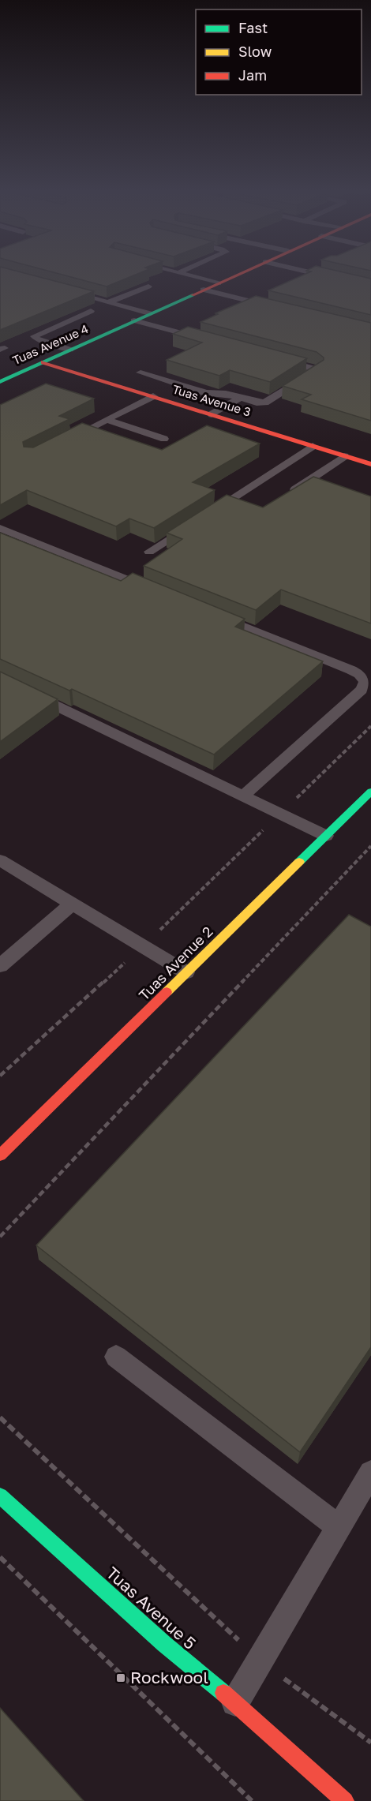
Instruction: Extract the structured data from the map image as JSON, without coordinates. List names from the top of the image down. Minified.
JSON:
{"streets":{"street":["Tuas Avenue 4","Tuas Avenue 3","Tuas Avenue 2","Tuas Avenue 5"]},"crossings":[["Tuas Avenue 4","Tuas Avenue 3"]],"places":{"transit":["Rockwool"]},"legend":["Fast","Slow","Jam"]}
